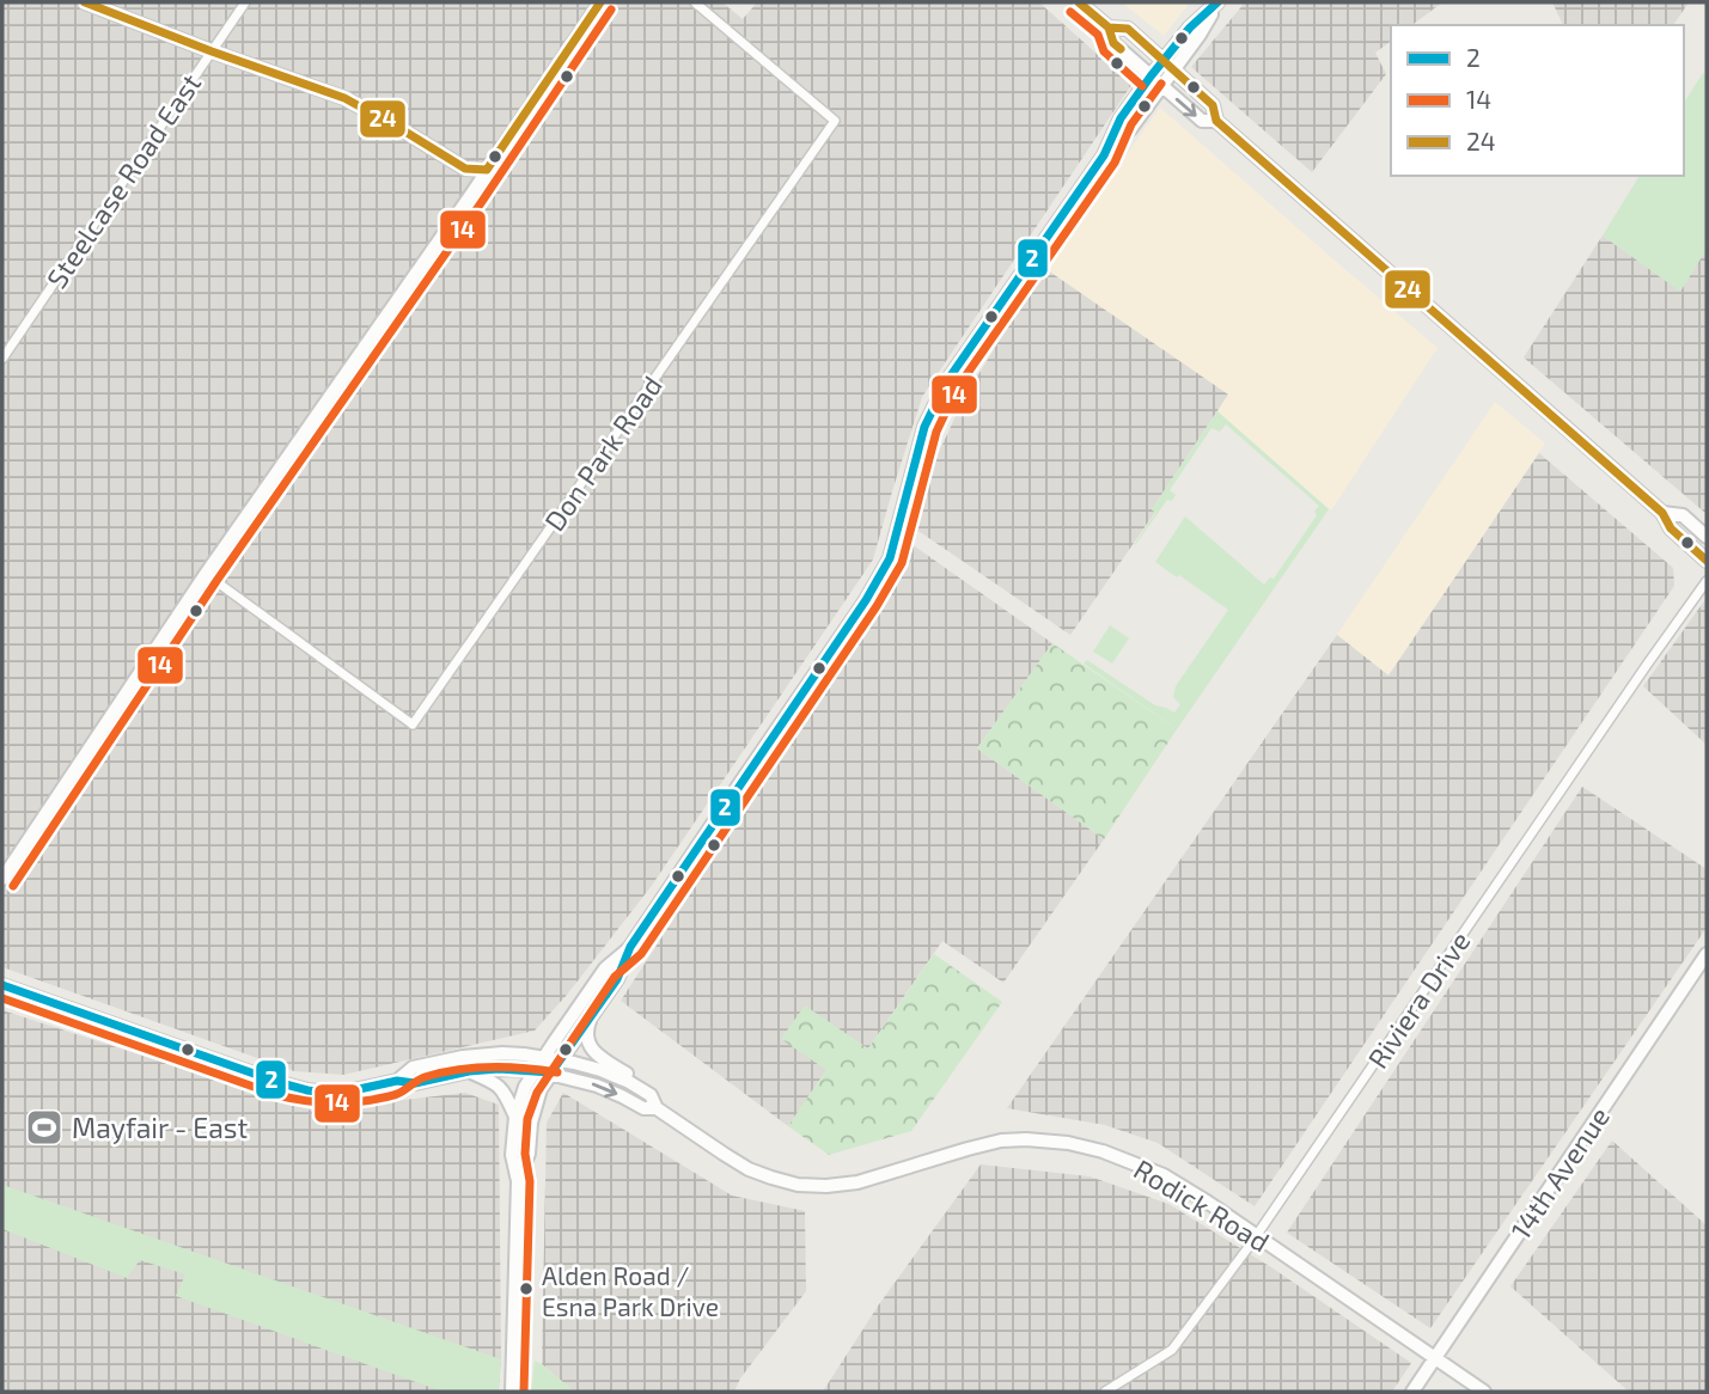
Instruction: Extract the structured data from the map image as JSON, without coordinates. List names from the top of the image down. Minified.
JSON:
{"streets":{"main road":["14th Avenue","Rodick Road"],"street":["Steelcase Road East","Don Park Road","Riviera Drive"]},"crossings":[["Riviera Drive","Rodick Road"],["14th Avenue","Rodick Road"]],"places":{"sports":["Mayfair - East"],"other":["Alden Road / Esna Park Drive"]},"lines":["transit line 2","transit line 24","transit line 14"],"legend":["2","14","24"]}
